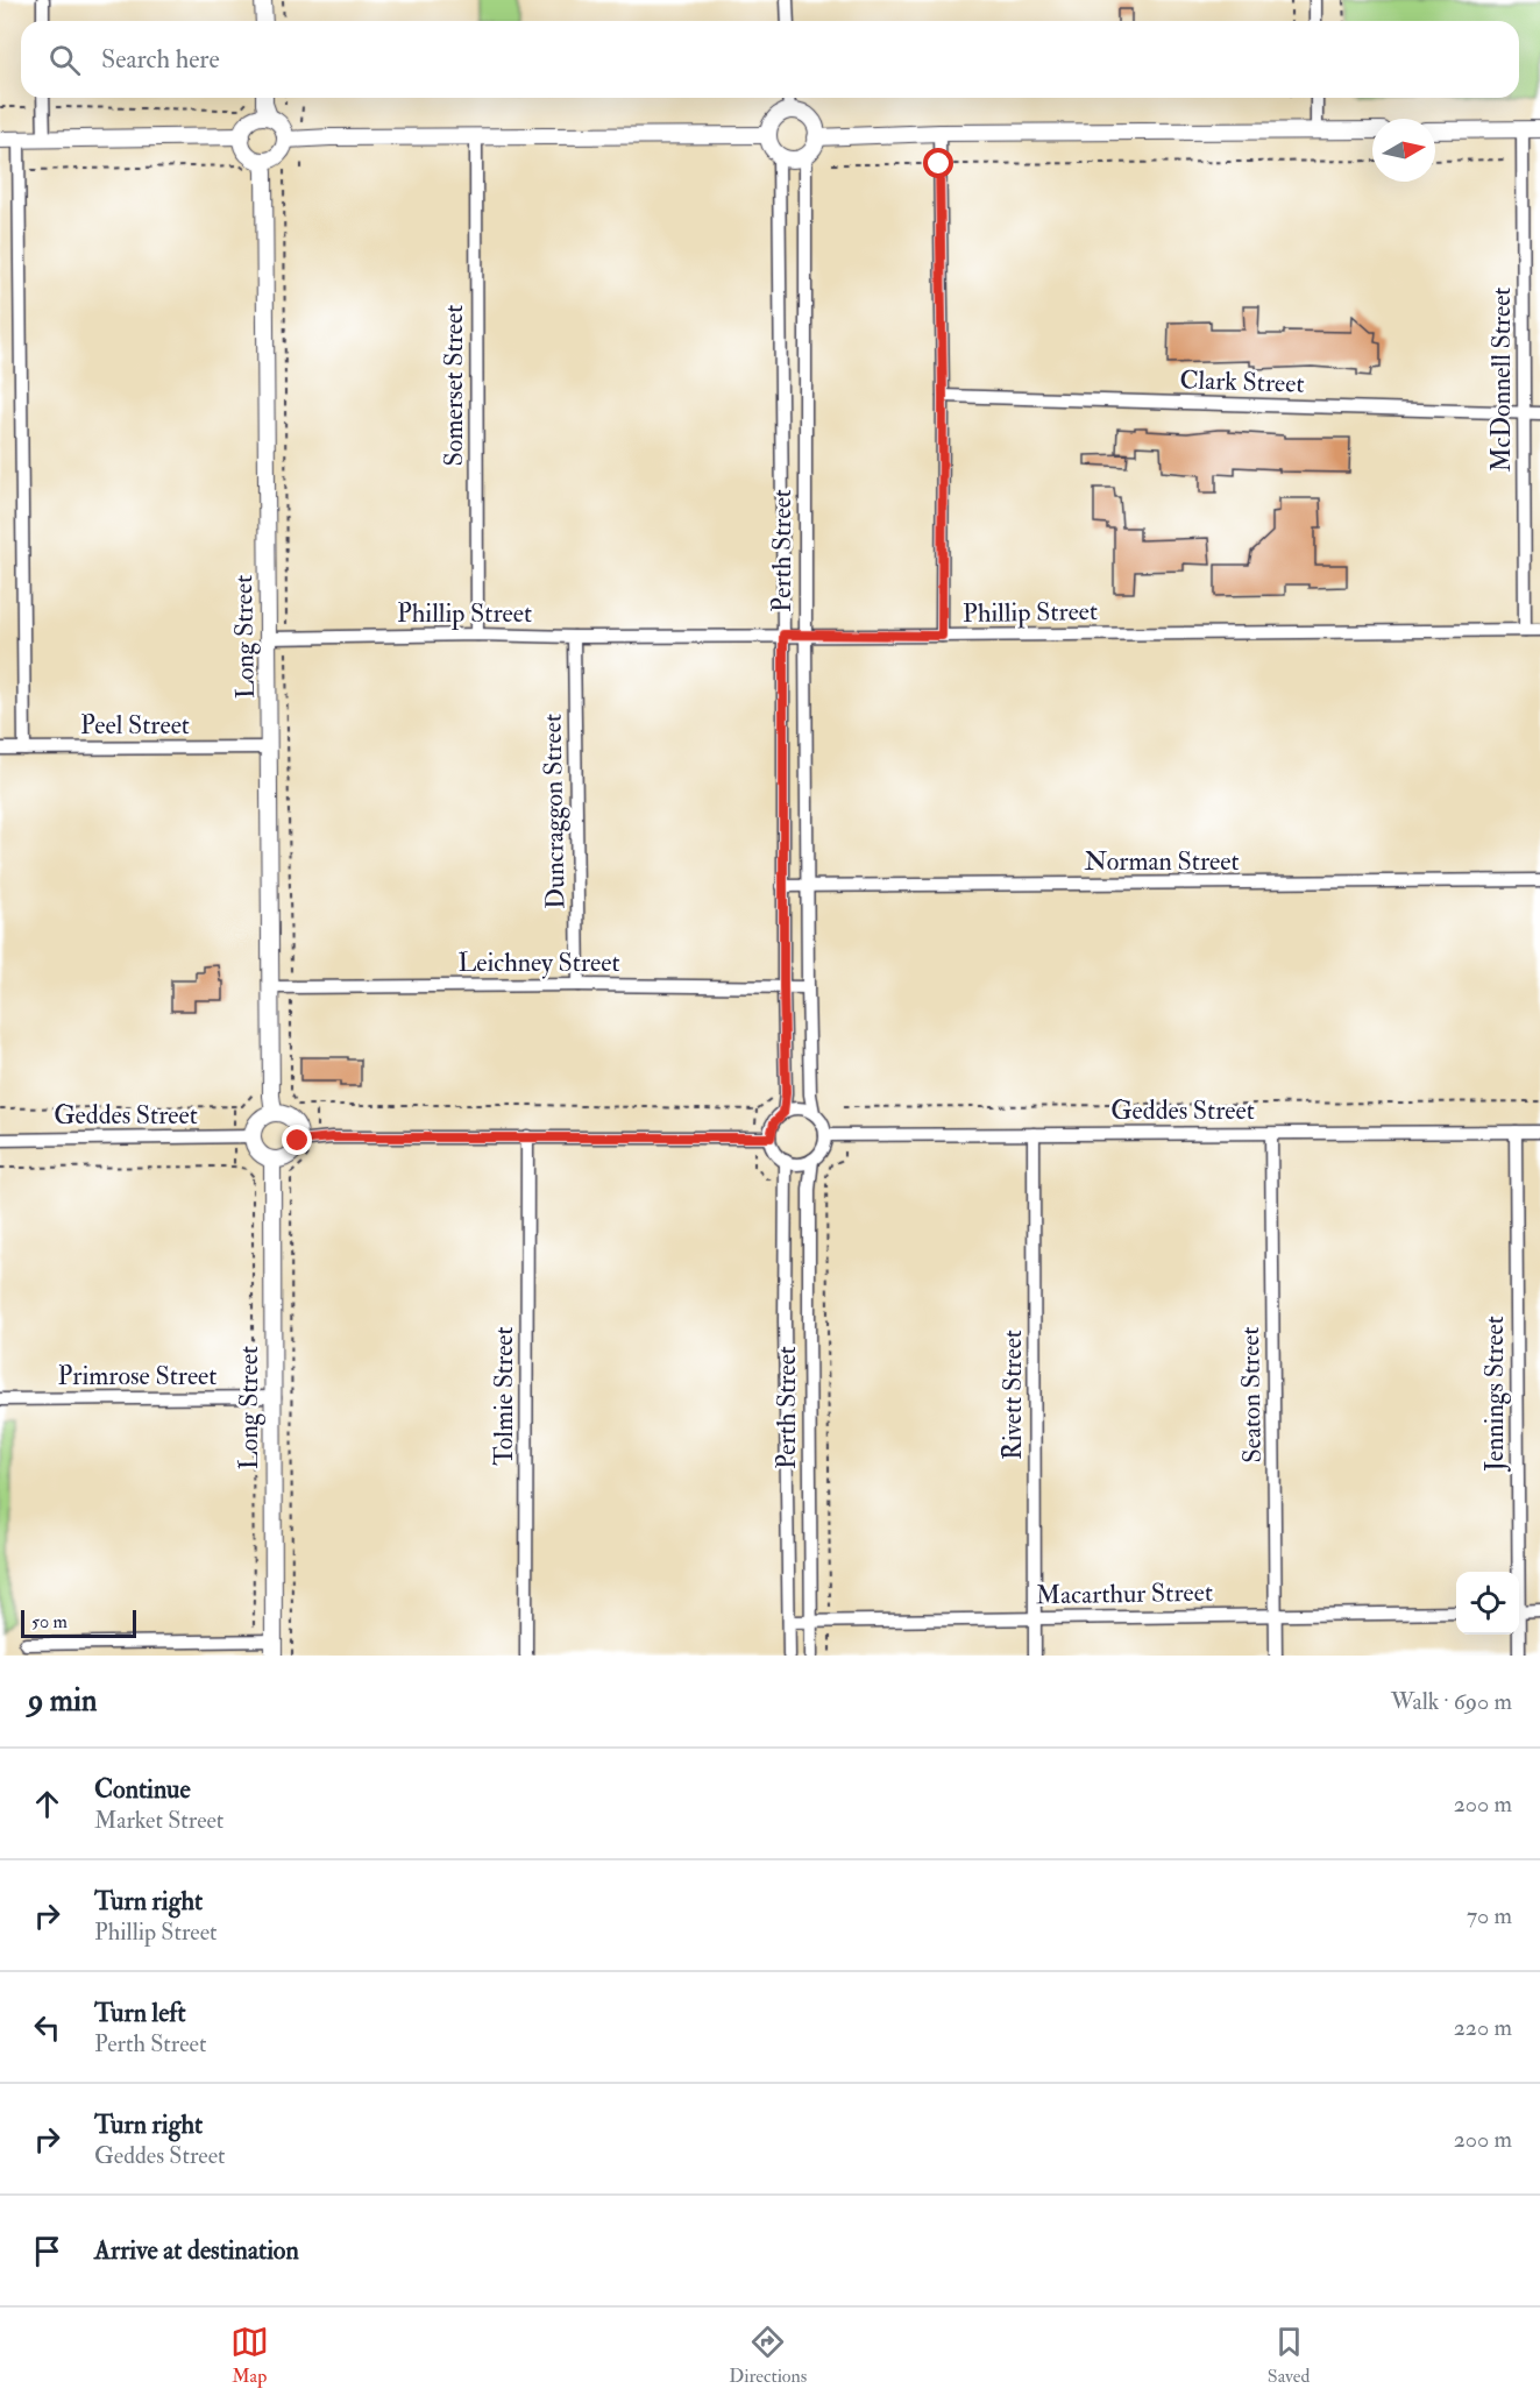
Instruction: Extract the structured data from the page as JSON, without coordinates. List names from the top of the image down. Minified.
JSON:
{"streets":{"street":["McDonnell Street","Clark Street","Somerset Street","Perth Street","Phillip Street","Long Street","Peel Street","Duncraggon Street","Norman Street","Leichney Street","Geddes Street","Primrose Street","Jennings Street","Rivett Street","Seaton Street","Tolmie Street","Macarthur Street"]},"crossings":[["McDonnell Street","Clark Street"],["McDonnell Street","Phillip Street"],["Somerset Street","Phillip Street"],["Perth Street","Phillip Street"],["Perth Street","Norman Street"],["Perth Street","Leichney Street"],["Perth Street","Geddes Street"],["Perth Street","Macarthur Street"],["Phillip Street","Long Street"],["Phillip Street","Duncraggon Street"],["Long Street","Peel Street"],["Long Street","Leichney Street"],["Long Street","Geddes Street"],["Long Street","Primrose Street"],["Duncraggon Street","Leichney Street"],["Geddes Street","Jennings Street"],["Geddes Street","Rivett Street"],["Geddes Street","Seaton Street"],["Rivett Street","Macarthur Street"],["Seaton Street","Macarthur Street"]],"scale_bar":"50 m","north":"right","page":{"search":"Search here","scale":"50 m","heading":["9 min","Walk · 690 m"],"list":[["Continue","Market Street","200 m"],["Turn right","Phillip Street","70 m"],["Turn left","Perth Street","220 m"],["Turn right","Geddes Street","200 m"],"Arrive at destination"],"nav":["Map","Directions","Saved"]}}
